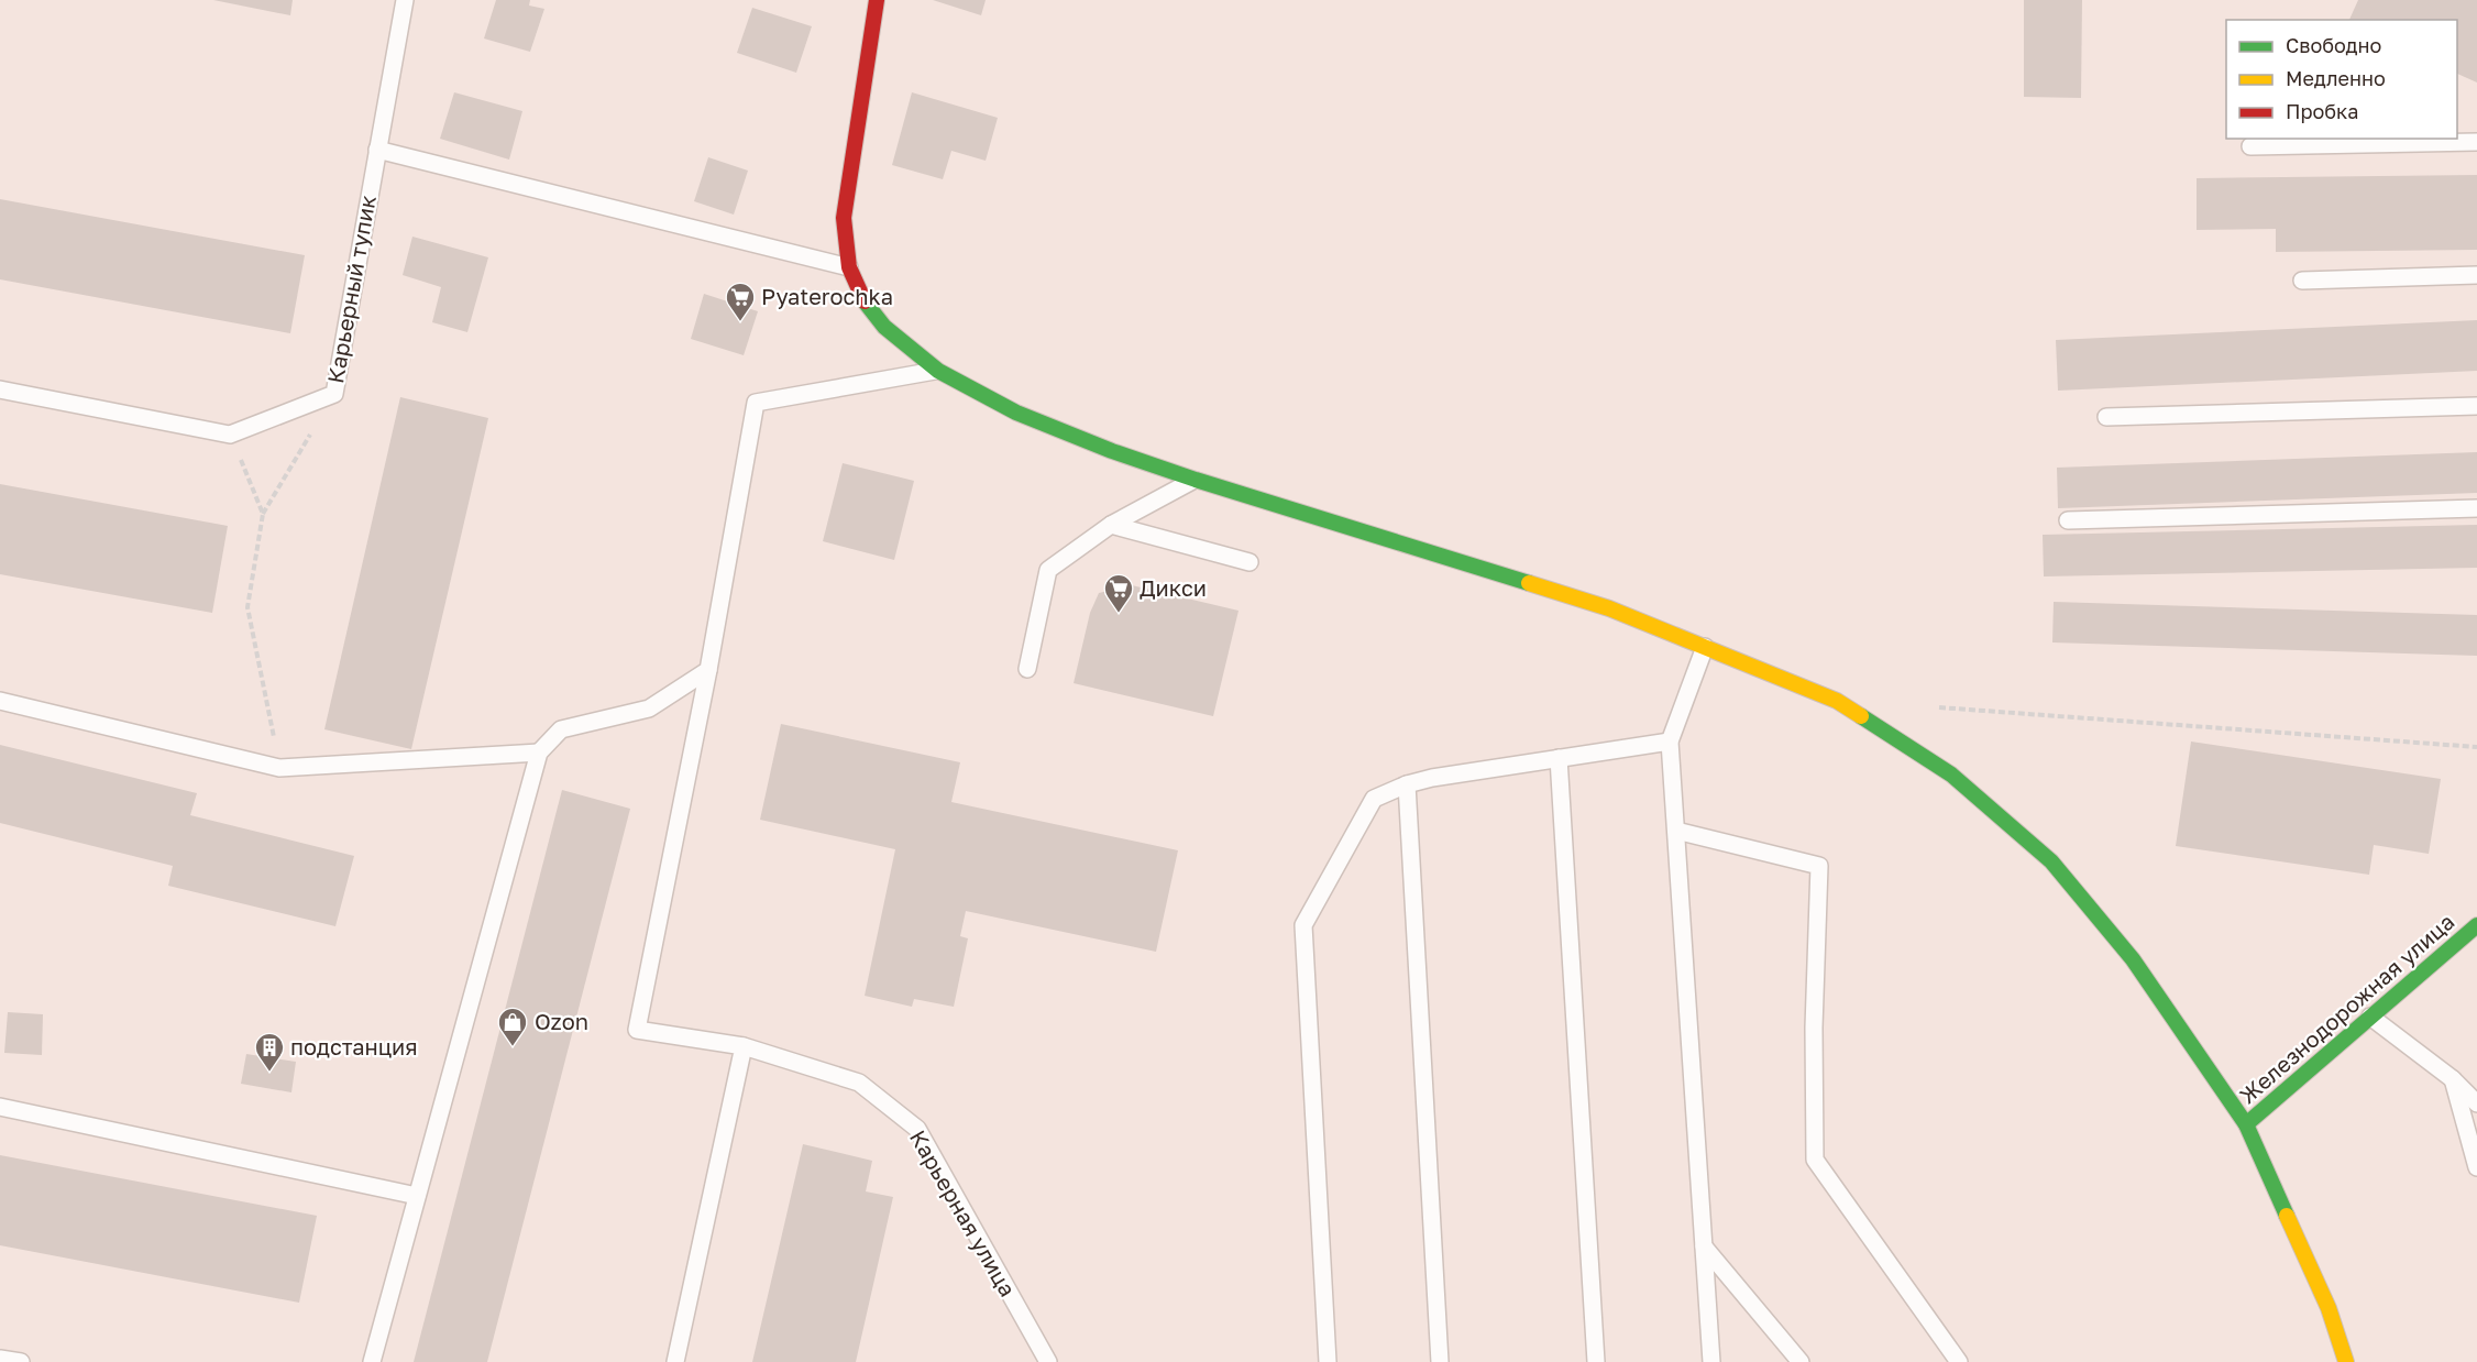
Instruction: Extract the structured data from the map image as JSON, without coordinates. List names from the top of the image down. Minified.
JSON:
{"streets":{"main road":["Железнодорожная улица"],"lane":["Карьерный тупик","Карьерная улица"]},"places":{"supermarket":["Pyaterochka","Дикси"],"shop":["Ozon"],"building":["подстанция"]},"legend":["Свободно","Медленно","Пробка"]}
